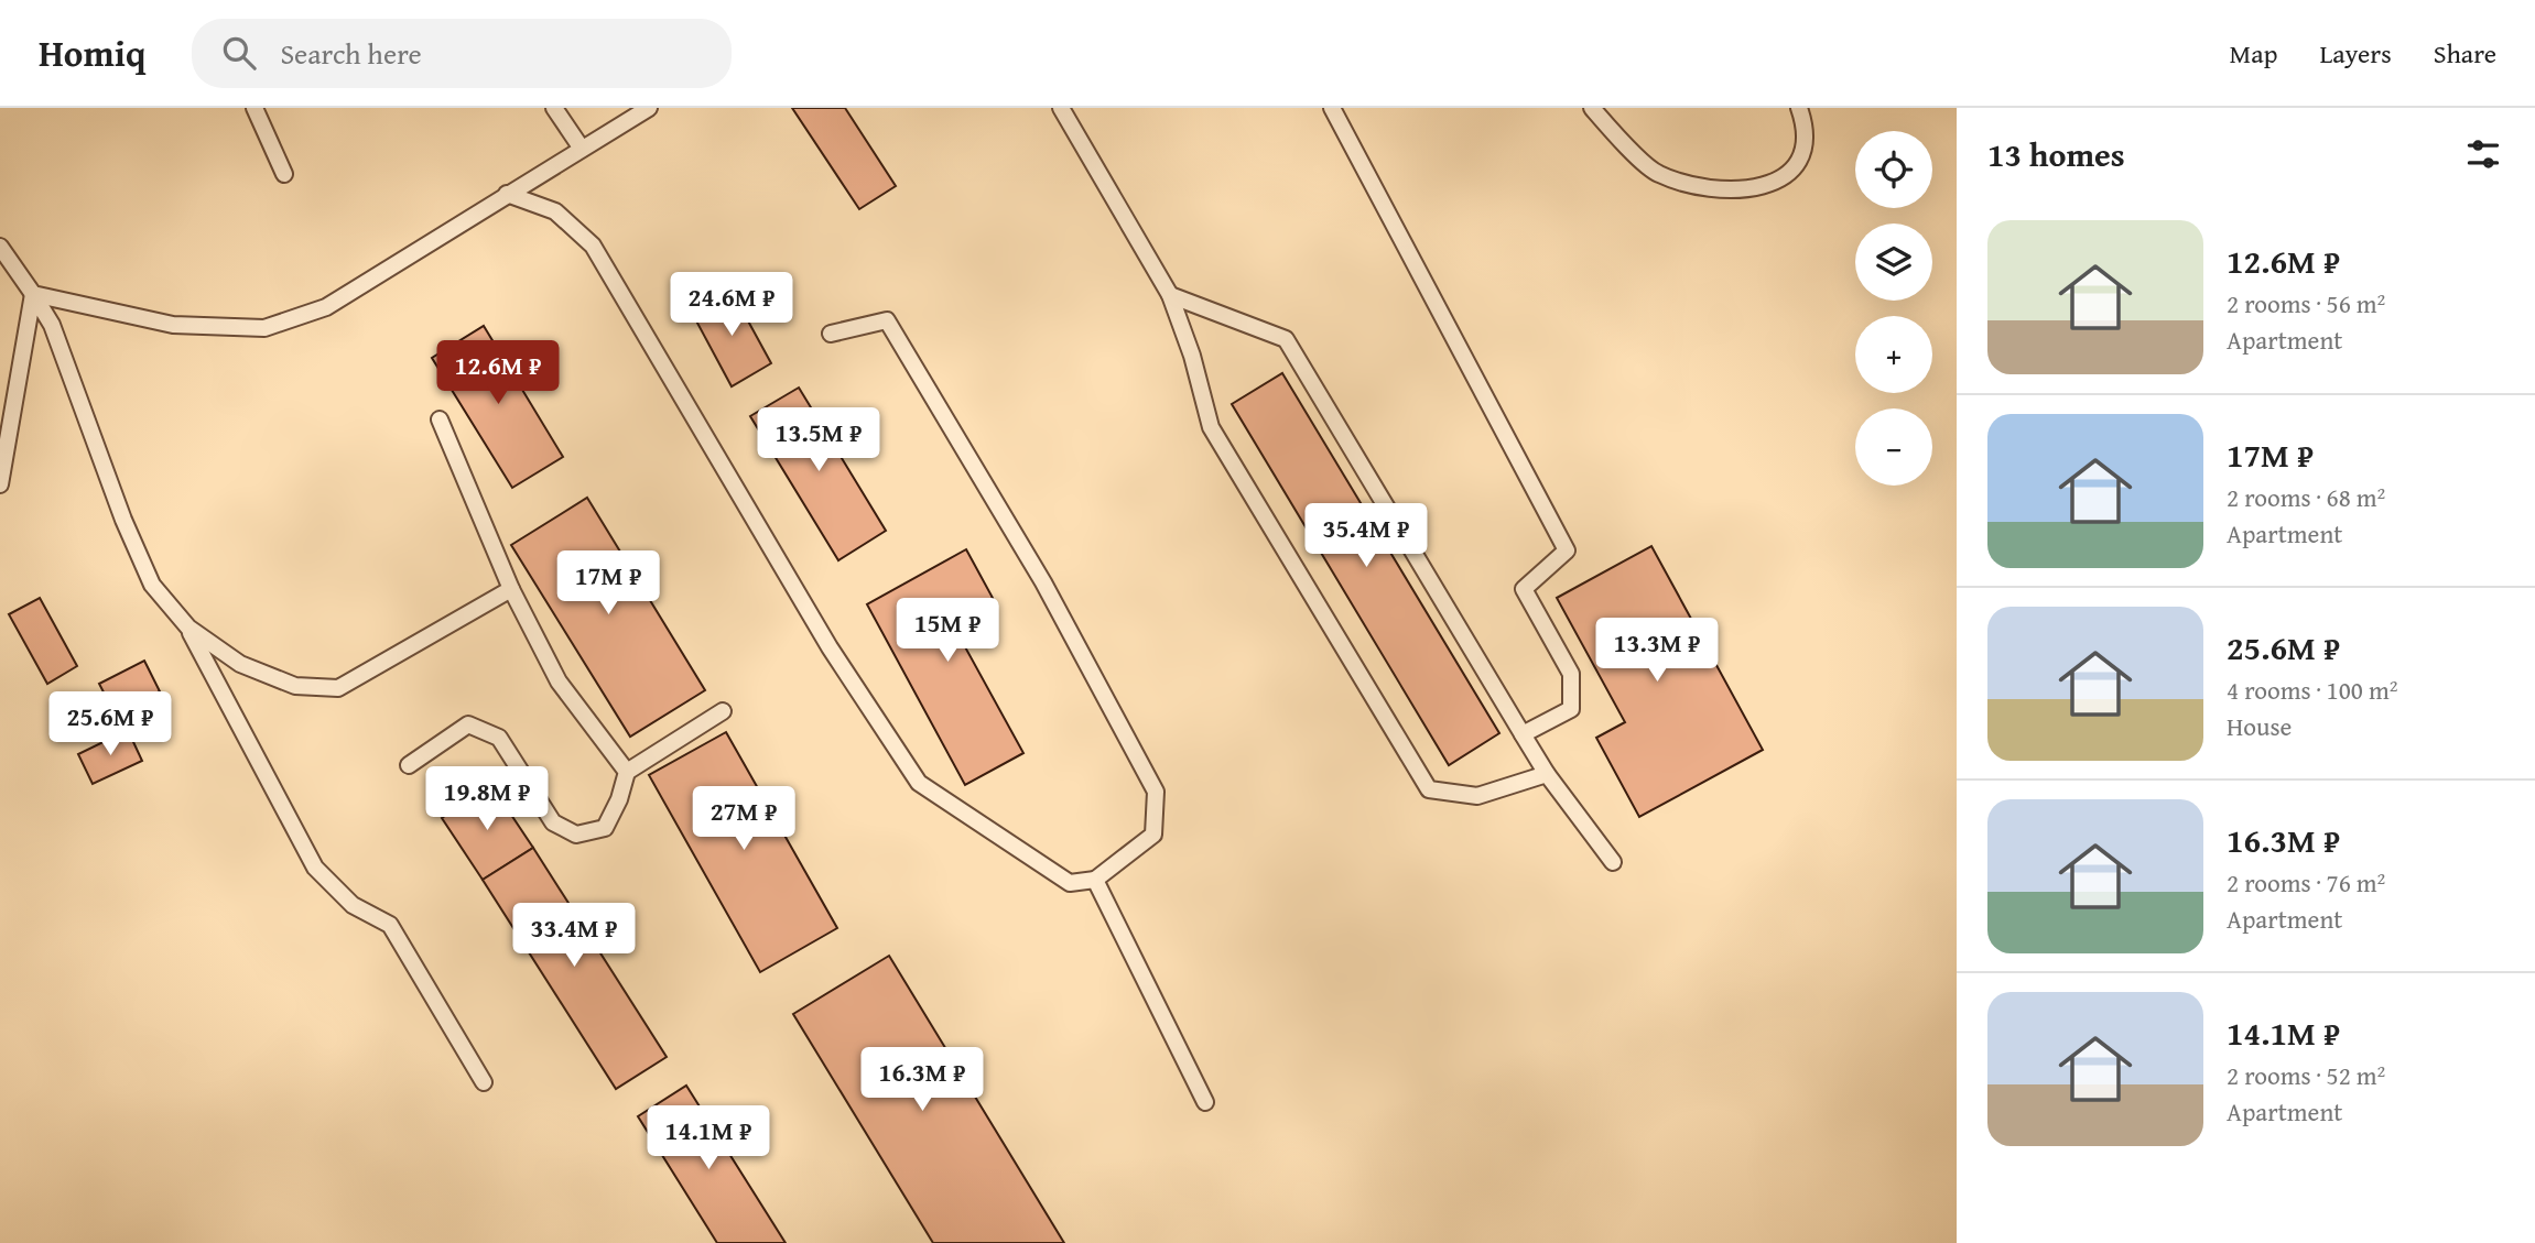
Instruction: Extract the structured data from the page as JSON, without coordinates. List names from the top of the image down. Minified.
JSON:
{"page":{"header":"Homiq","search":"Search here","nav":["Map","Layers","Share"],"heading":"13 homes","map_buttons":["+","−"],"list":[{"name":"12.6M ₽","note":"2 rooms · 56 m² · Apartment"},{"name":"17M ₽","note":"2 rooms · 68 m² · Apartment"},{"name":"25.6M ₽","note":"4 rooms · 100 m² · House"},{"name":"16.3M ₽","note":"2 rooms · 76 m² · Apartment"},{"name":"14.1M ₽","note":"2 rooms · 52 m² · Apartment"}],"price":["24.6M ₽","12.6M ₽","13.5M ₽","35.4M ₽","17M ₽","15M ₽","13.3M ₽","25.6M ₽","19.8M ₽","27M ₽","33.4M ₽","16.3M ₽","14.1M ₽"]}}
